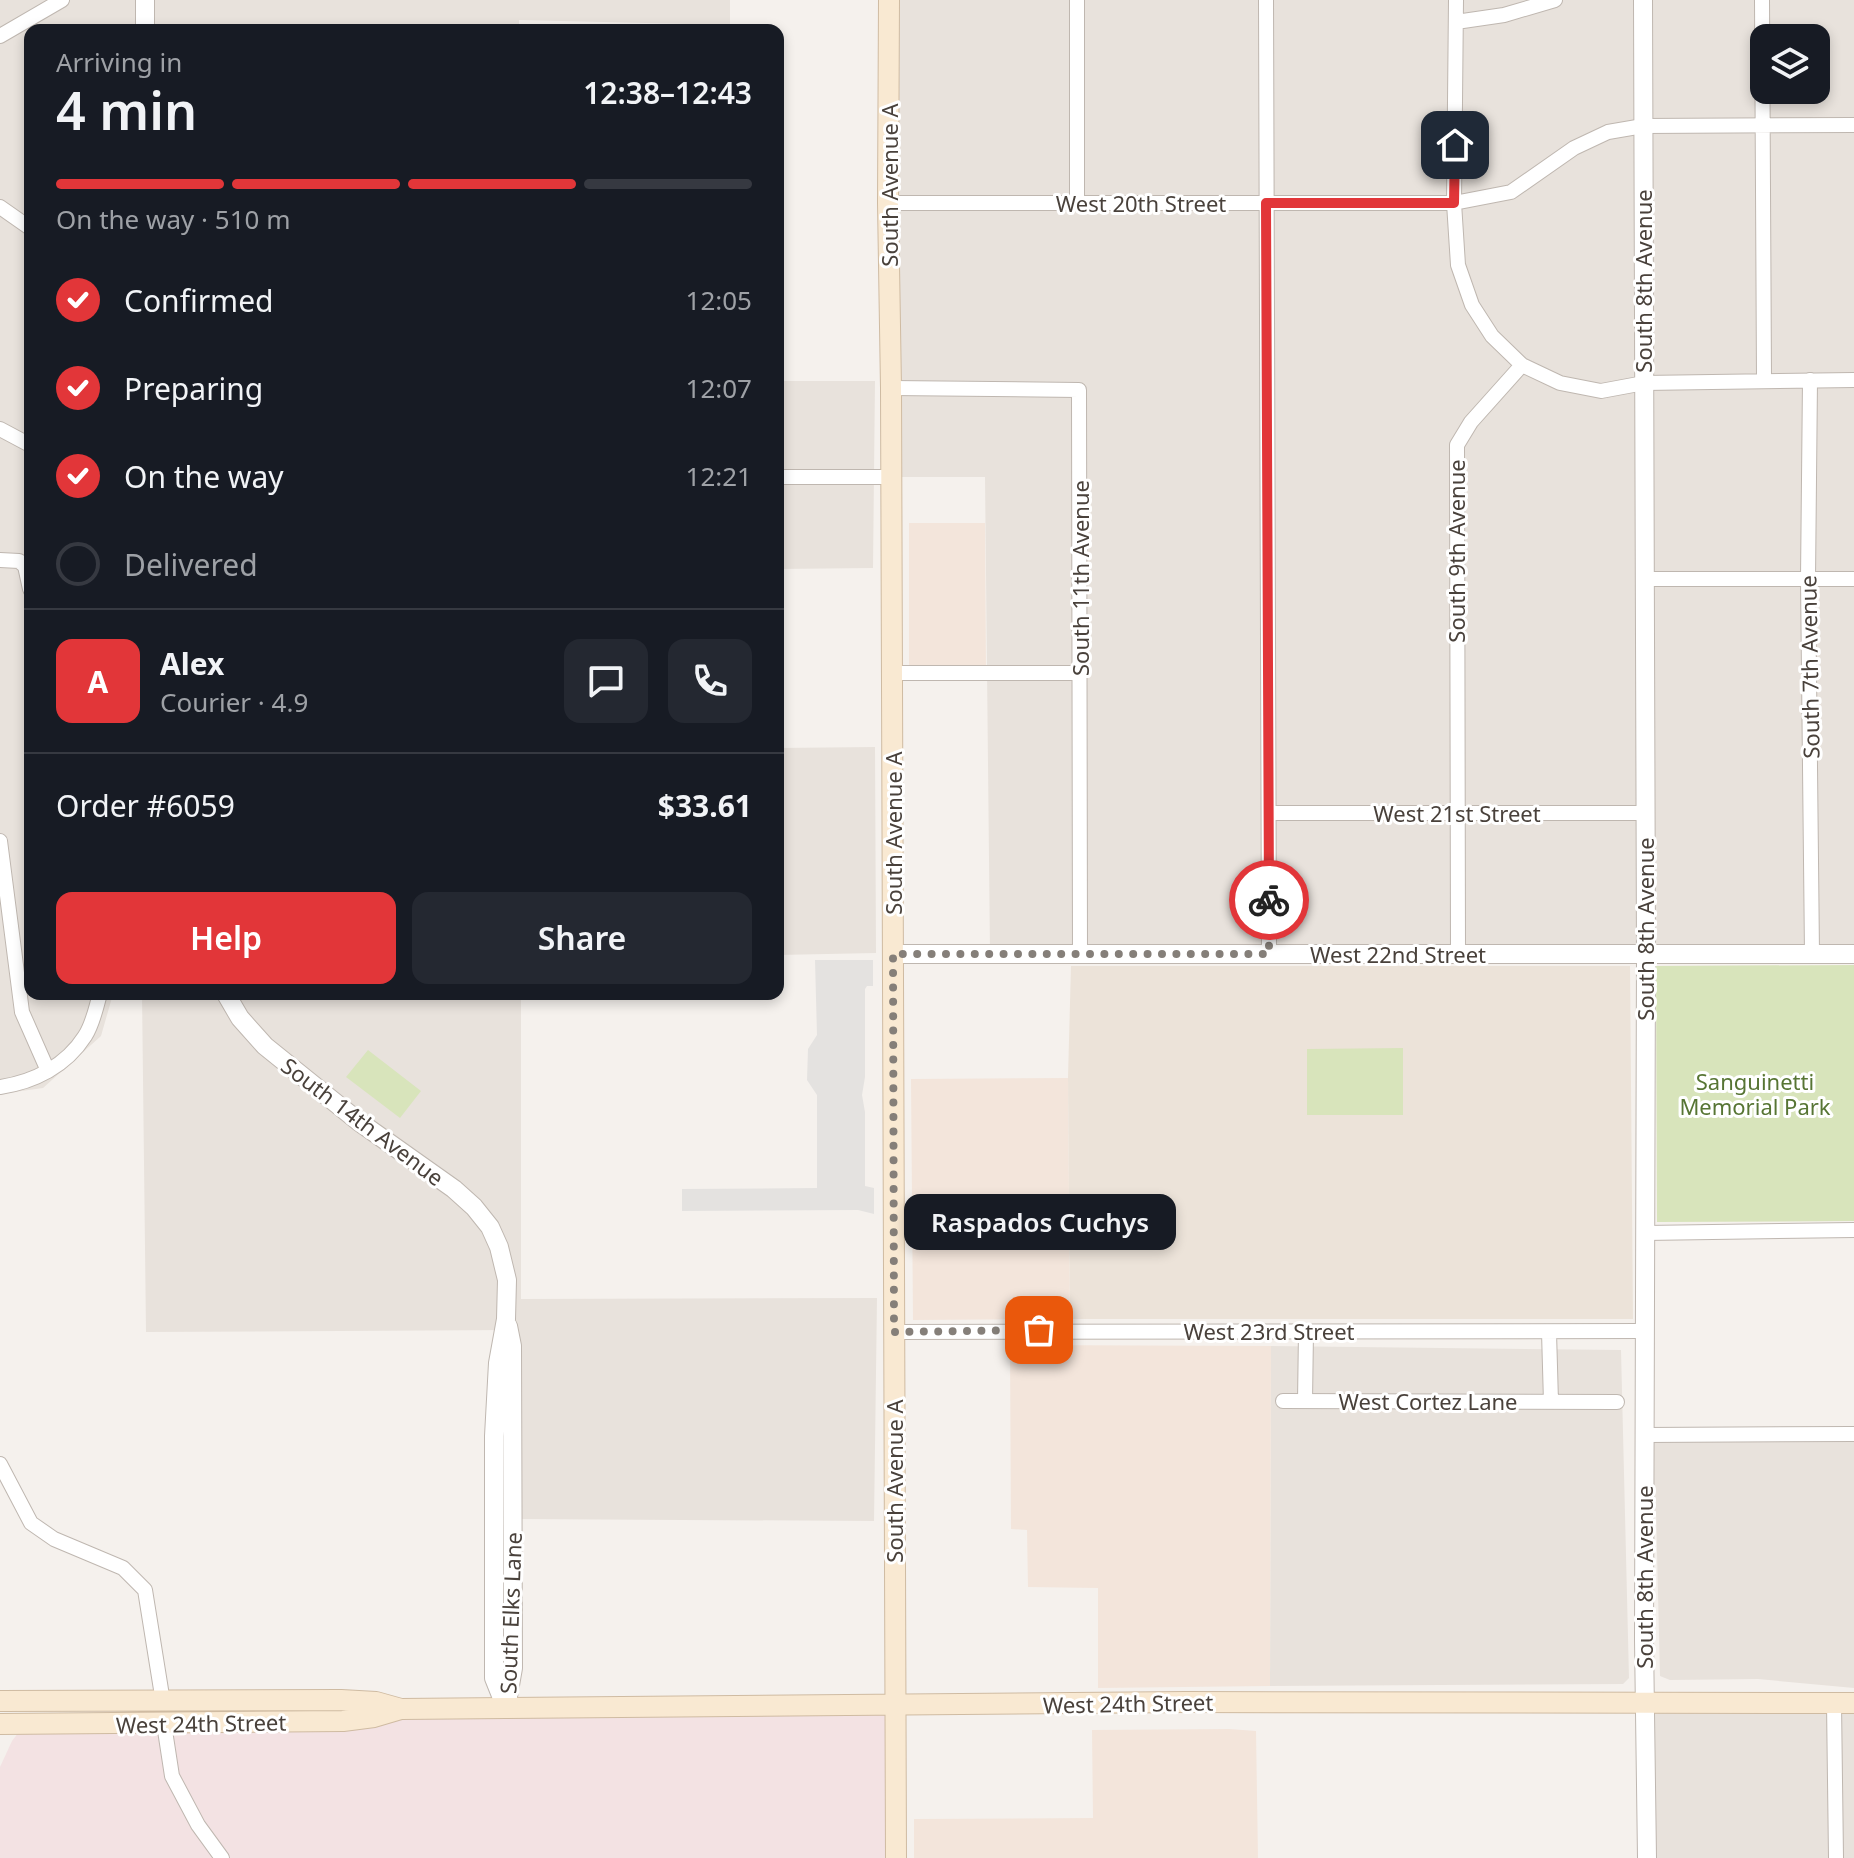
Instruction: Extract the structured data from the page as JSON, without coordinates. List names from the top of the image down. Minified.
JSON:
{"streets":{"main road":["South Avenue A","West 24th Street"],"street":["West 20th Street","South 8th Avenue","South 9th Avenue","South 11th Avenue","South 7th Avenue","West 21st Street","West 22nd Street","South 14th Avenue","West 23rd Street","West Cortez Lane","South Elks Lane"]},"crossings":[["South Avenue A","West 20th Street"],["South Avenue A","South 11th Avenue"],["South Avenue A","West 22nd Street"],["South Avenue A","West 23rd Street"],["South Avenue A","West 24th Street"],["West 20th Street","South 8th Avenue"],["South 8th Avenue","West 21st Street"],["South 8th Avenue","West 22nd Street"],["South 8th Avenue","West 23rd Street"],["South 8th Avenue","West 24th Street"],["South 9th Avenue","West 21st Street"],["South 9th Avenue","West 22nd Street"],["South 11th Avenue","West 22nd Street"],["South 7th Avenue","West 22nd Street"],["South 14th Avenue","South Elks Lane"],["West 23rd Street","West Cortez Lane"],["South Elks Lane","West 24th Street"]],"parks":["Sanguinetti Memorial Park"],"places":["Raspados Cuchys"],"page":{"heading":["4 min","Arriving in","12:38–12:43"],"panel":["Alex","Courier · 4.9","Order #6059","$33.61"],"bar":"On the way · 510 m","list":[["Confirmed","12:05"],["Preparing","12:07"],["On the way","12:21"],"Delivered"],"round":"A","buttons":["Help","Share"],"bubble":"Raspados Cuchys"}}
